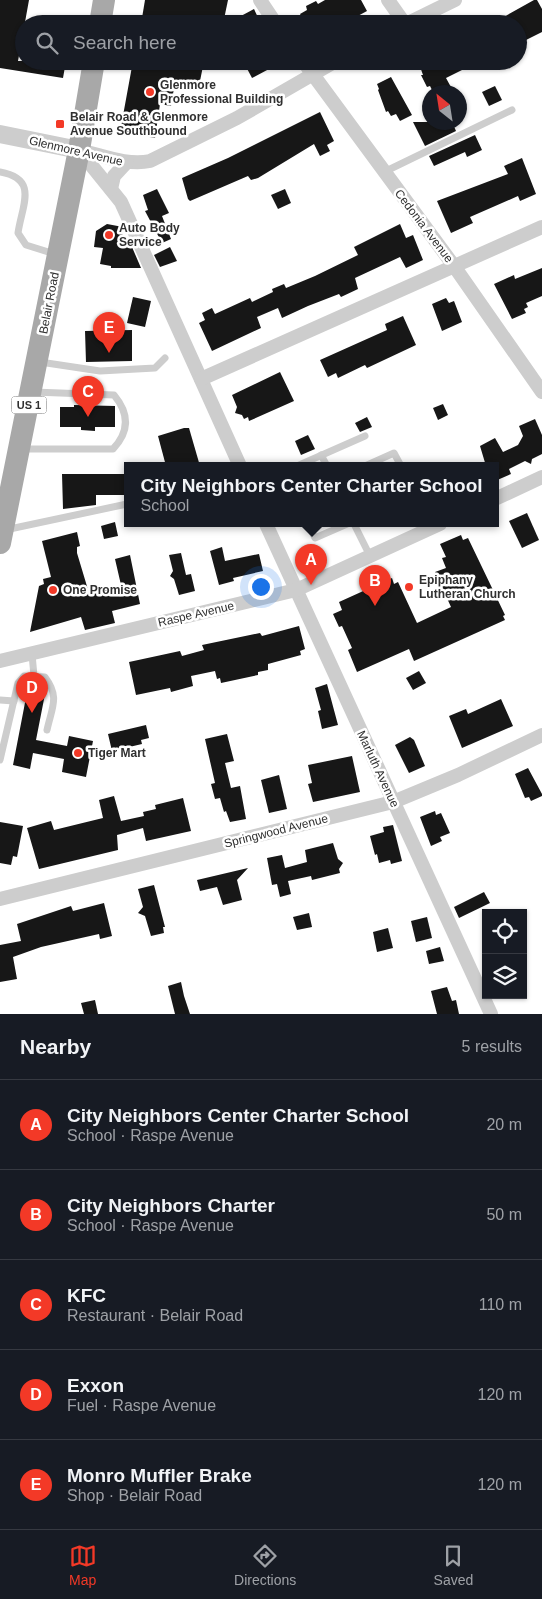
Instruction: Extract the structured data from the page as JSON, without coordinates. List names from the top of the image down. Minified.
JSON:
{"streets":{"main road":["Belair Road","US 1"],"street":["Glenmore Avenue","Cedonia Avenue","Raspe Avenue","Marluth Avenue","Springwood Avenue"]},"crossings":[["Glenmore Avenue","Cedonia Avenue"],["Glenmore Avenue","Belair Road"],["Raspe Avenue","Marluth Avenue"],["Marluth Avenue","Springwood Avenue"]],"places":{"other":["Glenmore Professional Building","Auto Body Service","Epiphany Lutheran Church","One Promise","Tiger Mart"],"transit":["Belair Road & Glenmore Avenue Southbound"]},"north":"top left","page":{"search":"Search here","pins":["E","C","A","B","D"],"popup":["City Neighbors Center Charter School","School"],"heading":["Nearby","5 results"],"list":[{"mark":"A","name":"City Neighbors Center Charter School","note":"School · Raspe Avenue","value":"20 m"},{"mark":"B","name":"City Neighbors Charter","note":"School · Raspe Avenue","value":"50 m"},{"mark":"C","name":"KFC","note":"Restaurant · Belair Road","value":"110 m"},{"mark":"D","name":"Exxon","note":"Fuel · Raspe Avenue","value":"120 m"},{"mark":"E","name":"Monro Muffler Brake","note":"Shop · Belair Road","value":"120 m"}],"nav":["Map","Directions","Saved"]}}
